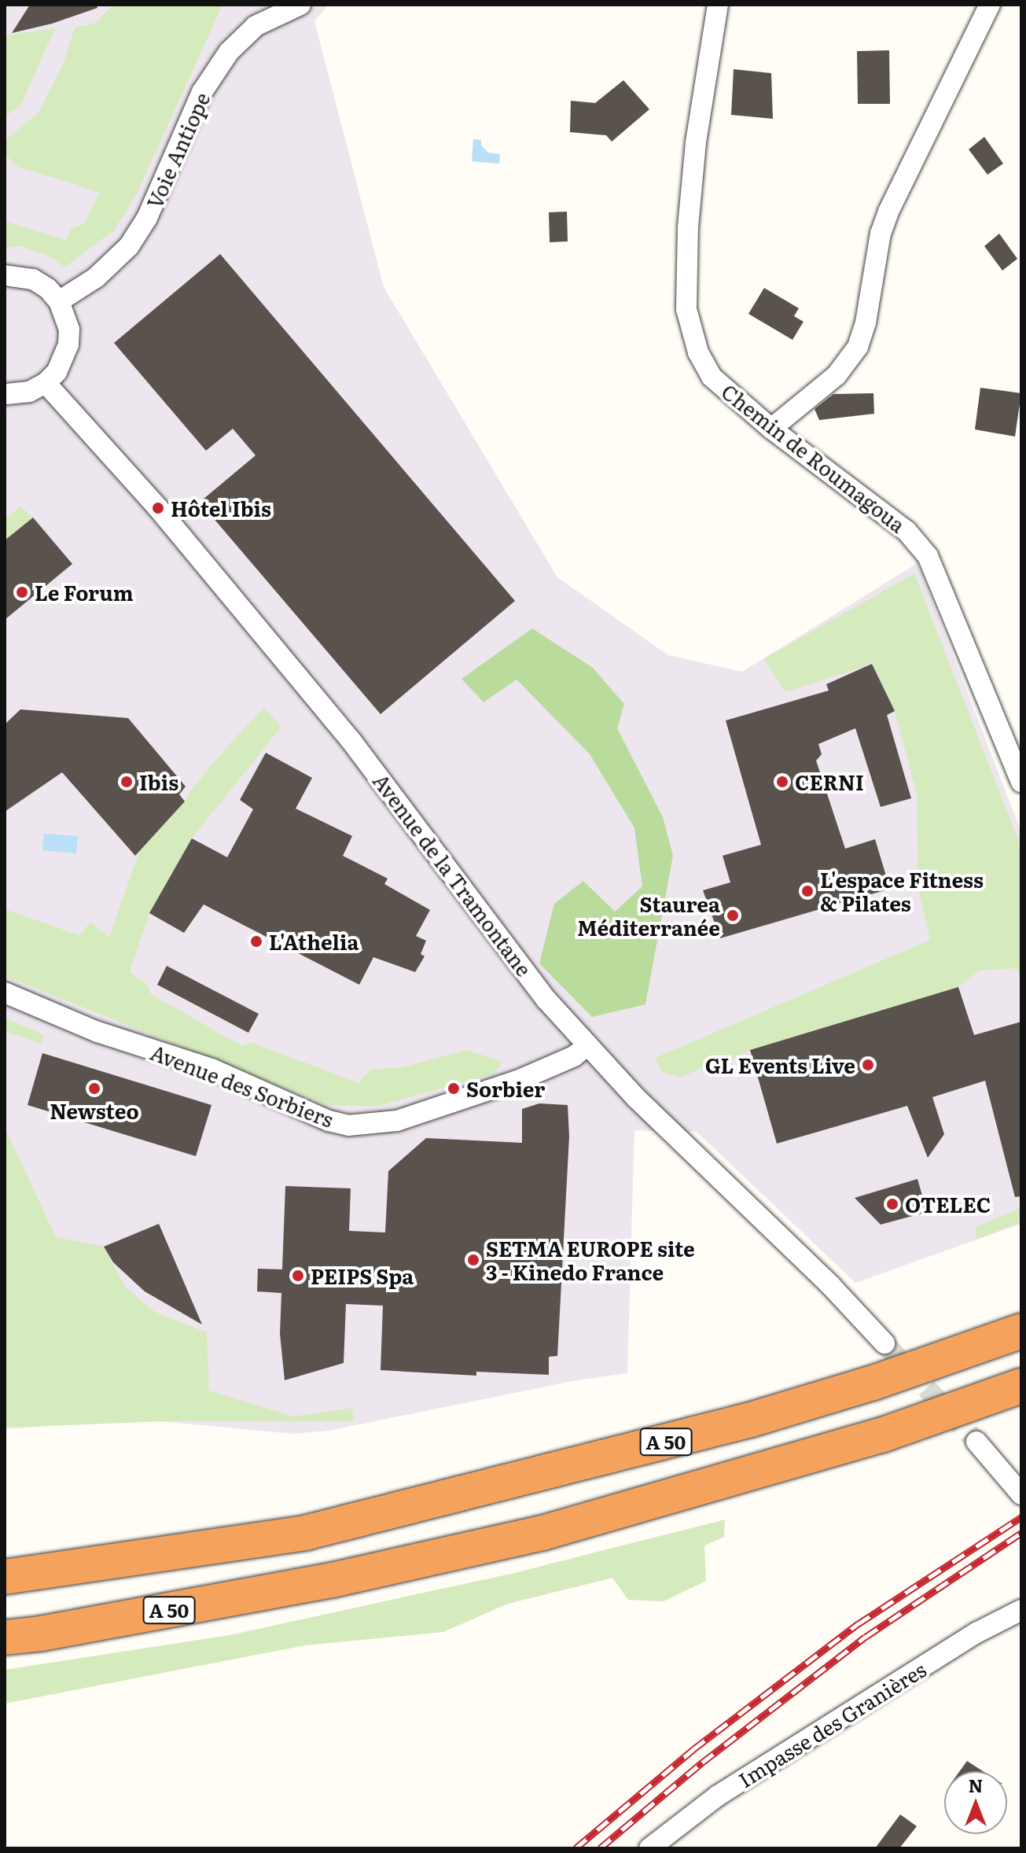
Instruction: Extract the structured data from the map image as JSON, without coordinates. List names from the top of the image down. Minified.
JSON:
{"streets":{"highway":["A 50"],"street":["Voie Antiope","Chemin de Roumagoua","Avenue de la Tramontane","Avenue des Sorbiers","Impasse des Granières"]},"crossings":[["Avenue de la Tramontane","Avenue des Sorbiers"]],"places":["Hôtel Ibis","Le Forum","Ibis","CERNI","L'espace Fitness & Pilates","Staurea Méditerranée","L'Athelia","GL Events Live","Newsteo","Sorbier","OTELEC","SETMA EUROPE site 3 - Kinedo France","PEIPS Spa"],"north":"top"}
